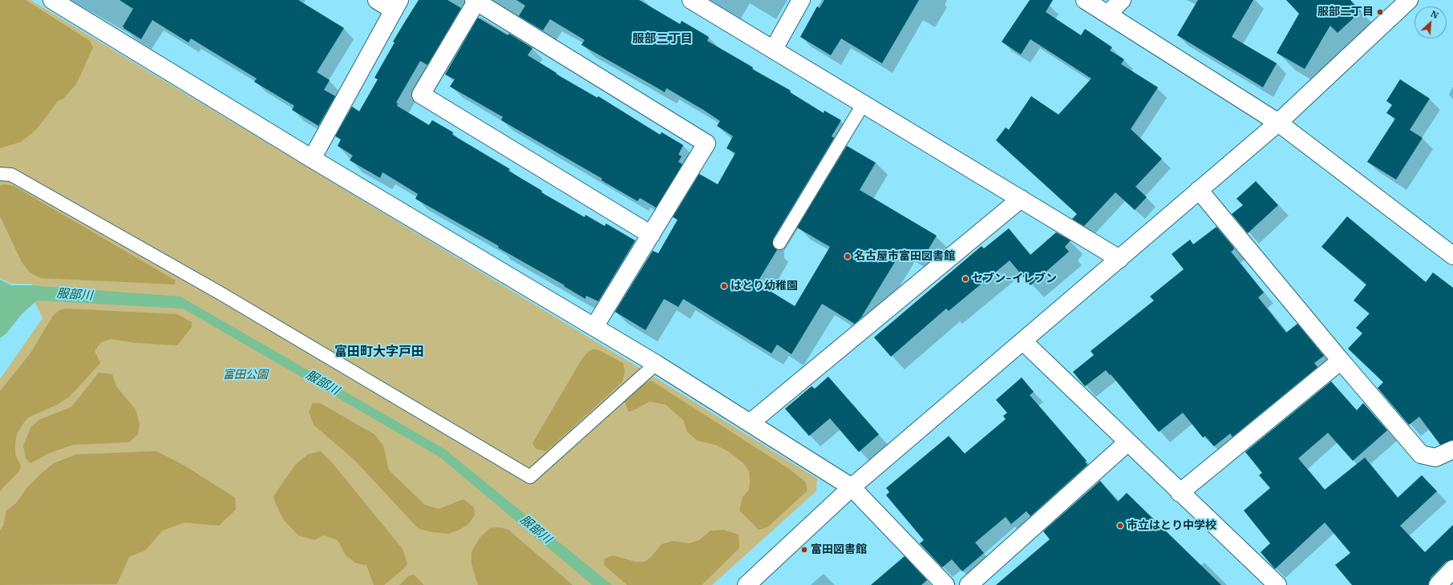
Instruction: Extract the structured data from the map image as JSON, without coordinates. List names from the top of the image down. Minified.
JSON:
{"districts":["服部三丁目","富田町大字戸田"],"water":["服部川"],"parks":["富田公園"],"places":["服部二丁目","名古屋市富田図書館","セブン-イレブン","はとり幼稚園","市立はとり中学校","富田図書館"],"north":"top right"}
